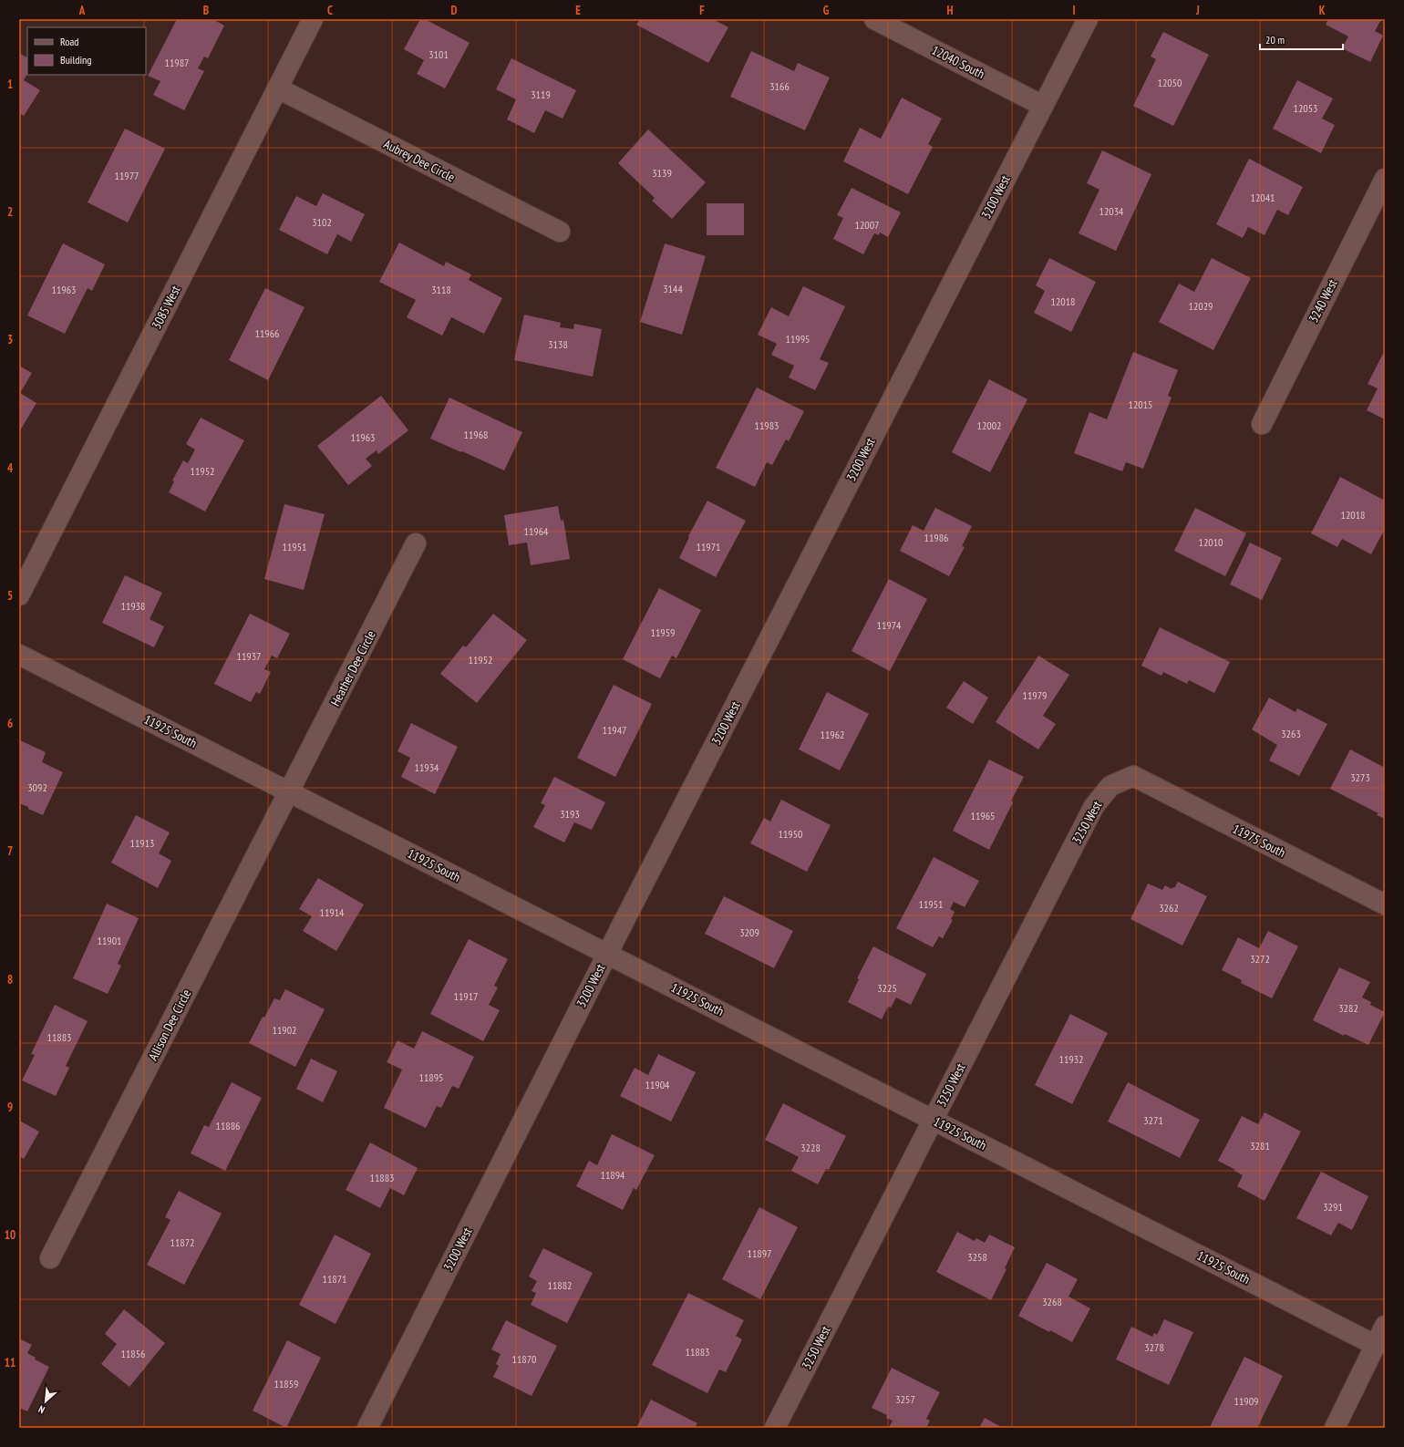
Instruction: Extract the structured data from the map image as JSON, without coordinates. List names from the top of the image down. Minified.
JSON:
{"streets":{"street":["12040 South","Aubrey Dee Circle","3200 West","3240 West","3085 West","Heather Dee Circle","11925 South","3250 West","11975 South","Allison Dee Circle"]},"crossings":[["12040 South","3200 West"],["Aubrey Dee Circle","3085 West"],["3200 West","11925 South"],["Heather Dee Circle","11925 South"],["Heather Dee Circle","Allison Dee Circle"],["11925 South","3250 West"],["11925 South","Allison Dee Circle"],["3250 West","11975 South"]],"house_numbers":["3101","11987","12050","3166","3119","12053","3139","11977","12041","12034","3102","12007","3144","11963","3118","12018","12029","11966","11995","3138","12015","11983","12002","11968","11963","11952","12018","11964","11986","12010","11951","11971","11938","11974","11959","11937","11952","11979","11947","3263","11962","11934","3273","3092","3193","11965","11950","11913","11951","3262","11914","3209","11901","3272","3225","11917","3282","11902","11883","11932","11895","11904","3271","11886","3281","3228","11894","11883","3291","11872","11897","3258","11871","11882","3268","3278","11883","11856","11870","11859","3257","11909"],"legend":["Road","Building"],"scale_bar":"20 m","north":"bottom left","grid":{"columns":["A","B","C","D","E","F","G","H","I","J","K"],"rows":["1","2","3","4","5","6","7","8","9","10","11"]}}
